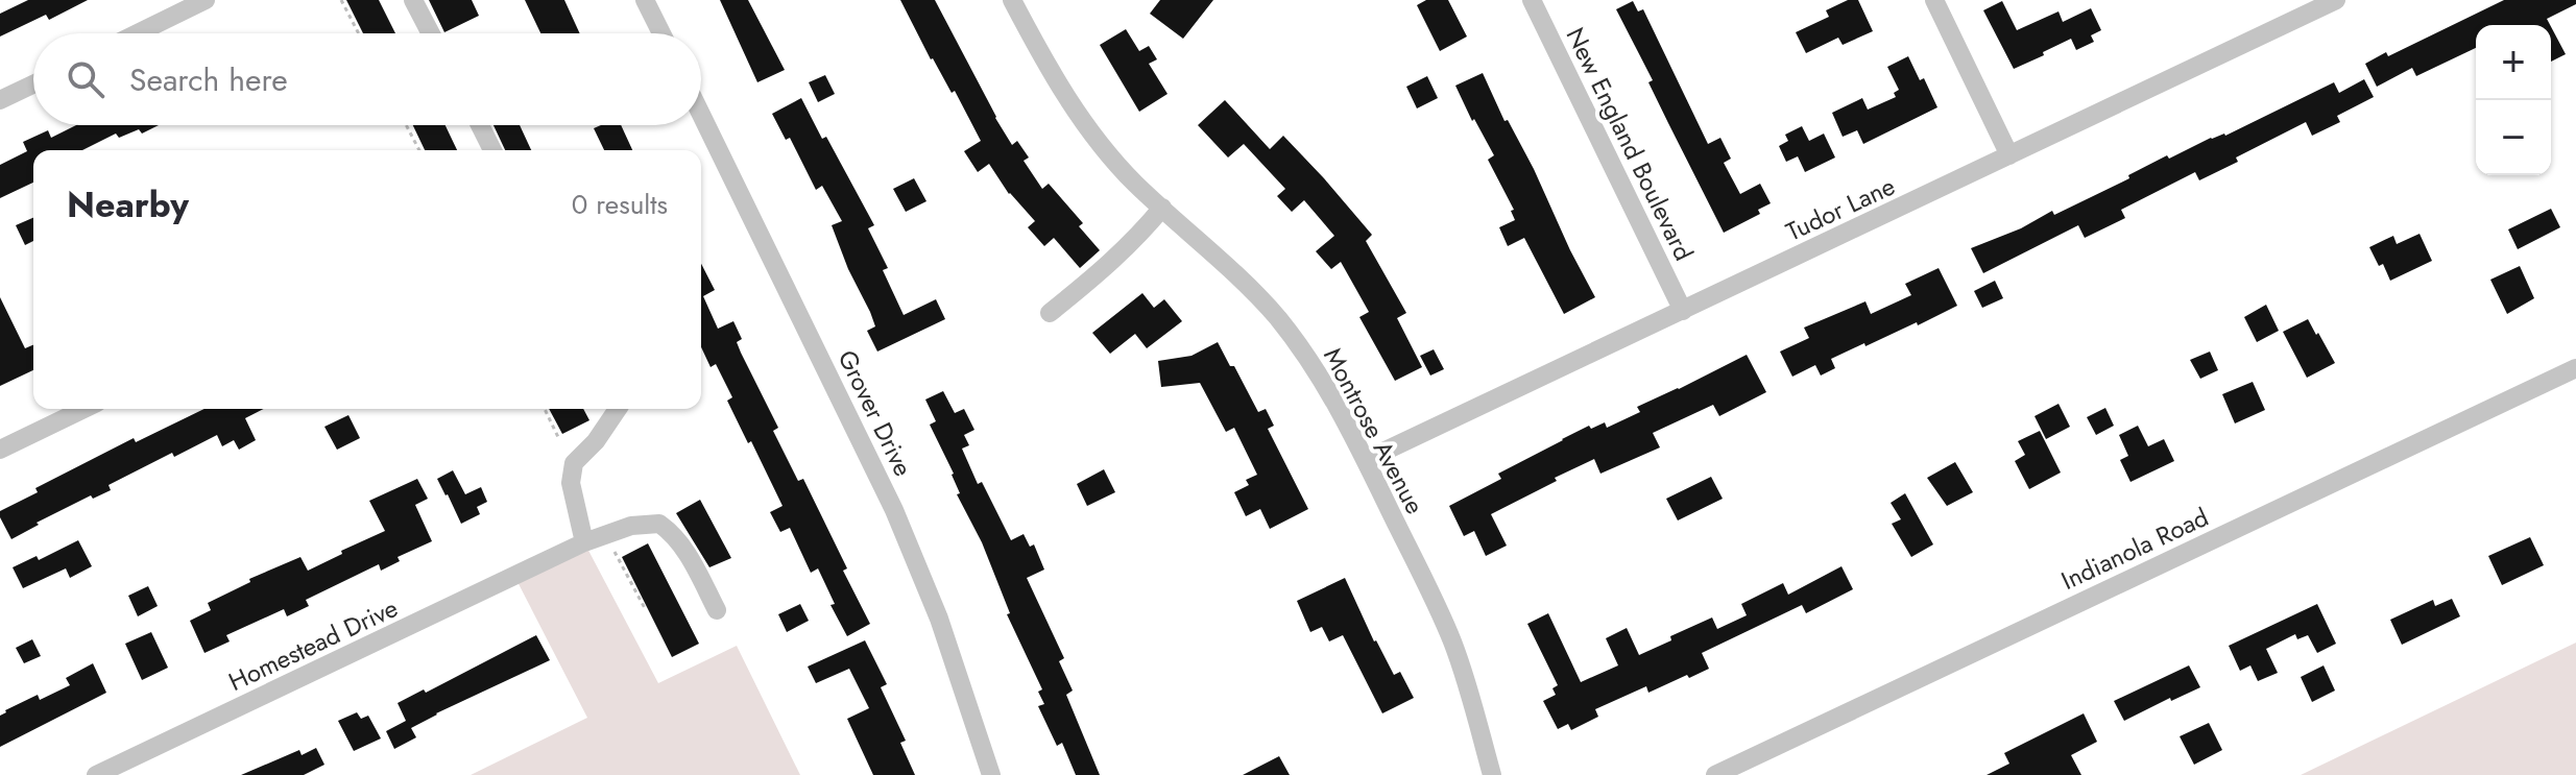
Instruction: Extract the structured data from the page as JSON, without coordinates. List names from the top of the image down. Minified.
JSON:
{"streets":{"street":["New England Boulevard","Tudor Lane","Grover Drive","Montrose Avenue","Indianola Road","Homestead Drive"]},"crossings":[["New England Boulevard","Tudor Lane"],["Tudor Lane","Montrose Avenue"]],"page":{"map_buttons":["+","−"],"search":"Search here","heading":["Nearby","0 results"]}}
